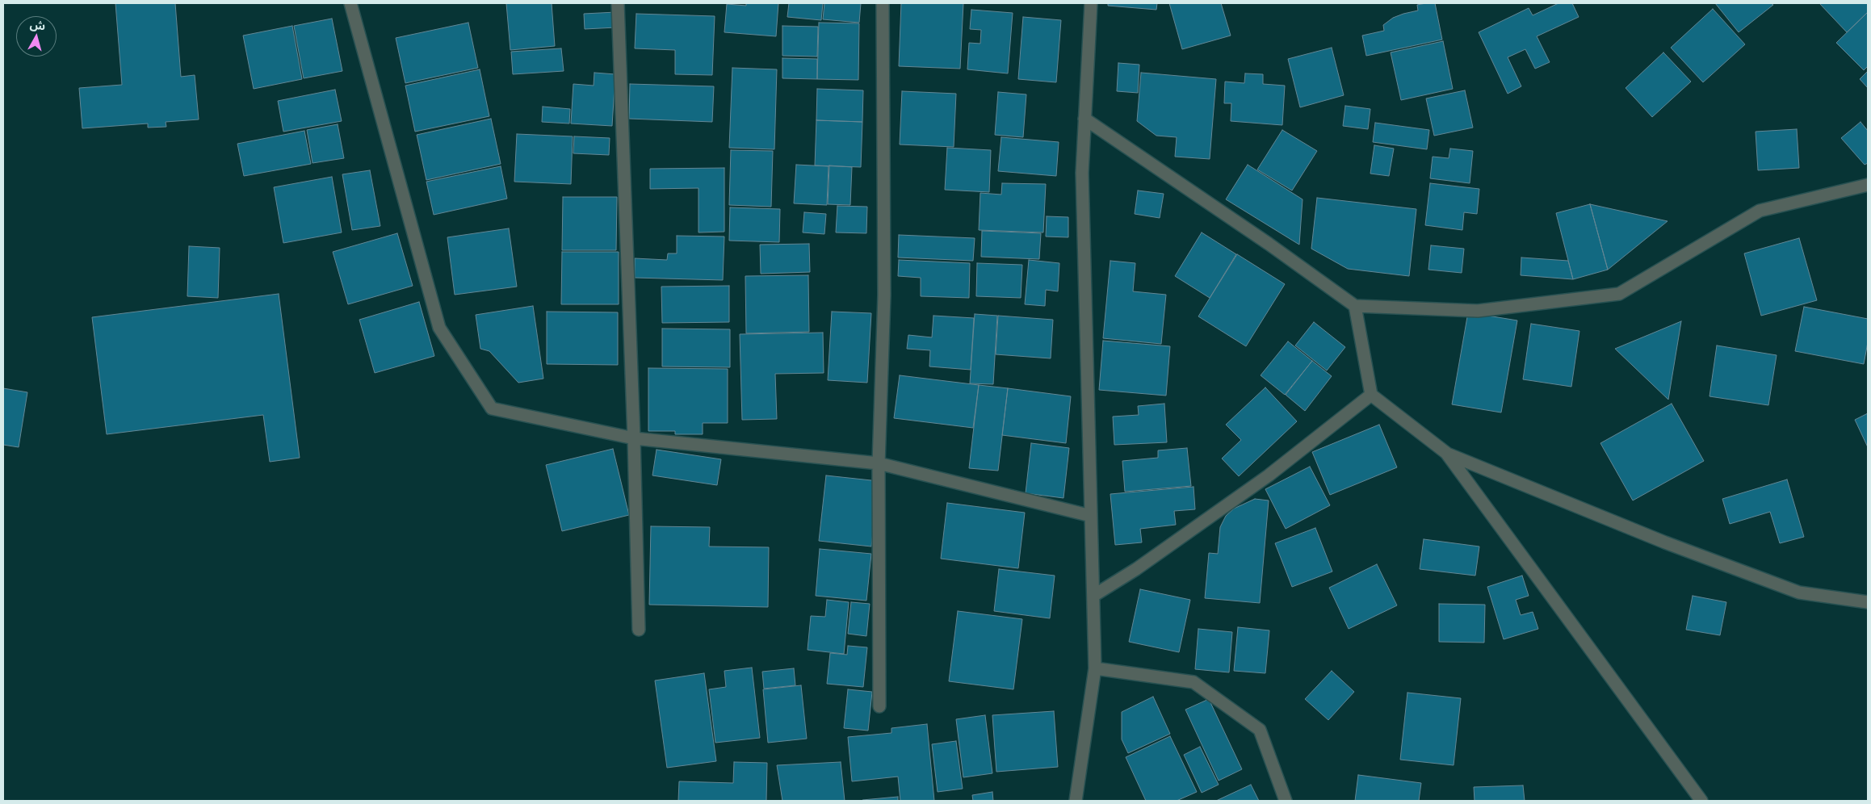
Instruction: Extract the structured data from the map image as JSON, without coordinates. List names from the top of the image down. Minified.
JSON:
{"north":"top"}
